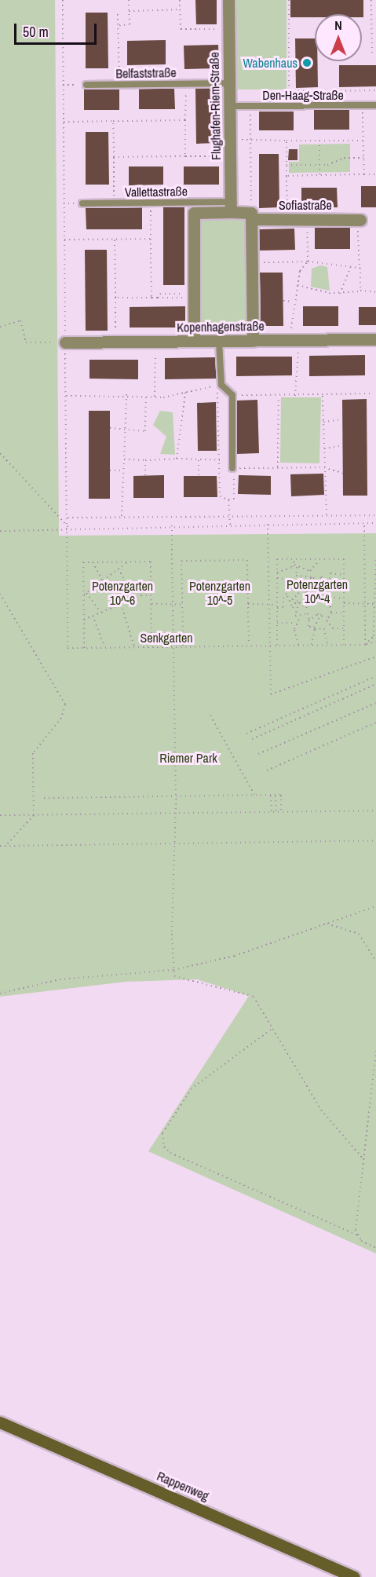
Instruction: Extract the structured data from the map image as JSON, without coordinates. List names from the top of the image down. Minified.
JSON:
{"streets":{"street":["Flughafen-Riem-Straße","Sofiastraße","Kopenhagenstraße","Rappenweg"],"lane":["Belfaststraße","Den-Haag-Straße","Vallettastraße"]},"crossings":[["Belfaststraße","Flughafen-Riem-Straße"],["Den-Haag-Straße","Flughafen-Riem-Straße"],["Flughafen-Riem-Straße","Vallettastraße"]],"parks":["Potenzgarten 10^-4","Potenzgarten 10^-6","Potenzgarten 10^-5","Senkgarten","Riemer Park"],"places":["Wabenhaus"],"scale_bar":"50 m","north":"top"}
